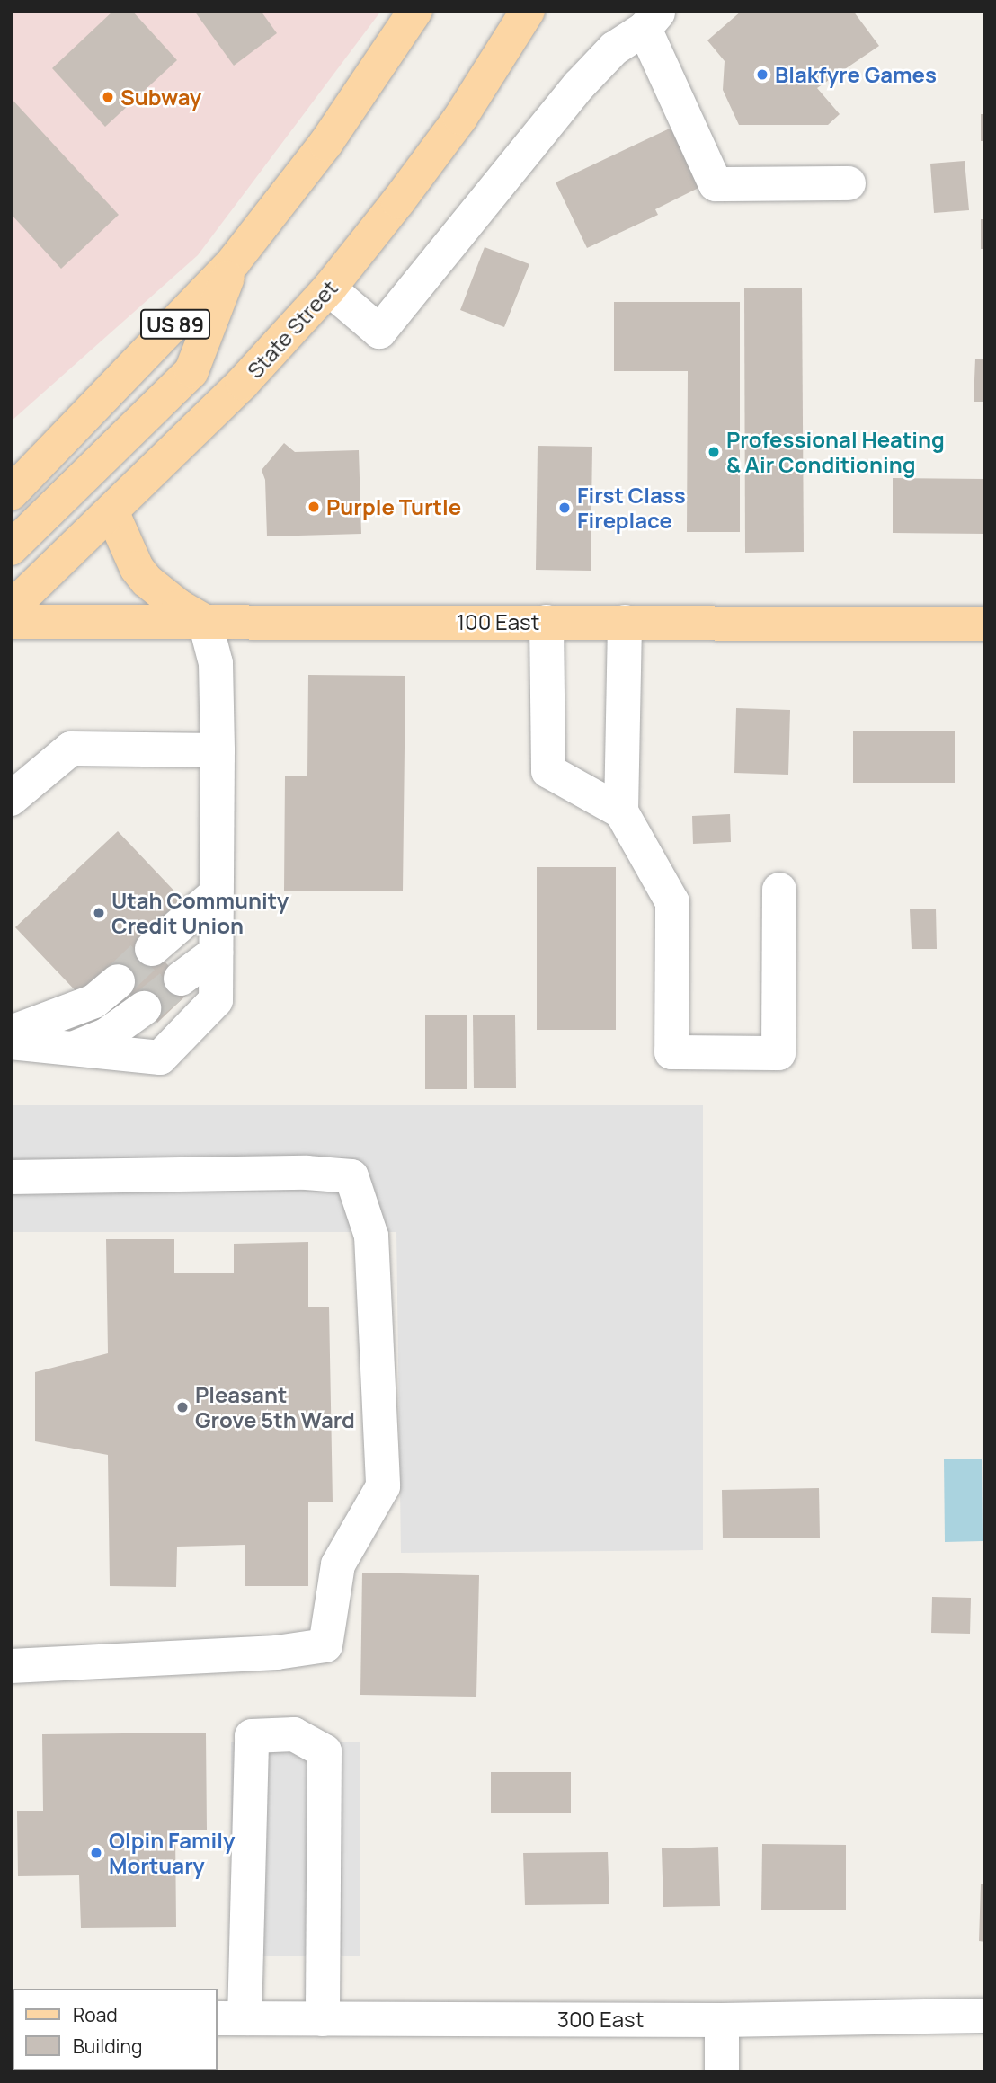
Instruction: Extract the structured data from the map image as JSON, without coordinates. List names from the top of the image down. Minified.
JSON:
{"streets":{"main road":["US 89","State Street","100 East"],"street":["300 East"]},"places":["Blakfyre Games","Subway","Professional Heating & Air Conditioning","Purple Turtle","First Class Fireplace","Utah Community Credit Union","Pleasant Grove 5th Ward","Olpin Family Mortuary"],"legend":["Road","Building"]}
